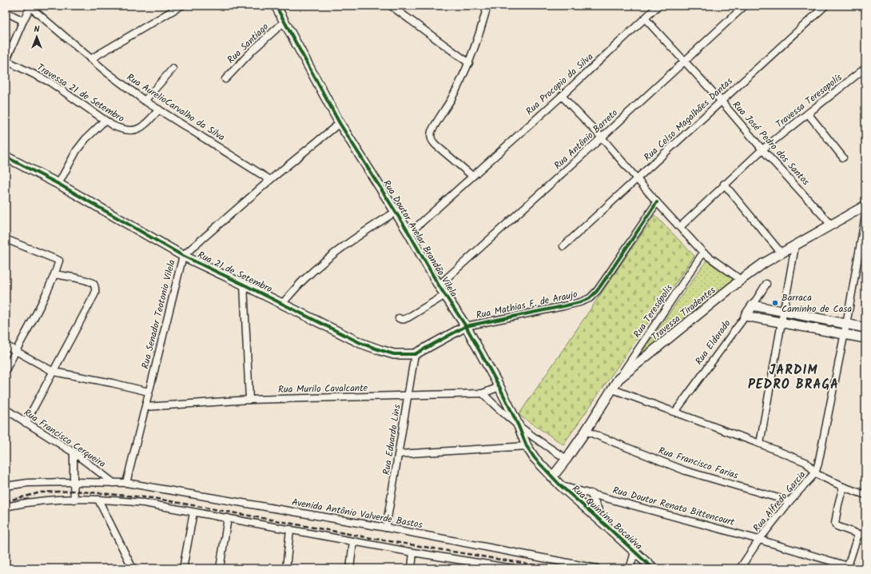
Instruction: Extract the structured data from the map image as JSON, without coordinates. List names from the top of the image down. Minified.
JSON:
{"streets":{"street":["Rua Santiago","Rua Procopio da Silva","Travessa 21 de Setembro","Travessa Teresopolís","Rua AurelioCarvalho da Silva","Rua Celso Magalhães Dantas","Rua Antônio Barreto","Rua José Pedro dos Santos","Rua Doutor Avelar Brandão Vilela","Rua 21 de Setembro","Rua Mathias F. de Araujo","Rua Teresópolis","Travessa Tiradentes","Rua Senador Teotonio Vilela","Rua Eldorado","Rua Murilo Cavalcante","Rua Francisco Cerqueira","Rua Eduardo Lins","Rua Francisco Farias","Rua Alfredo Garcia","Rua Doutor Renato Bittencourt","Avenida Antônio Valverde Bastos","Rua Quintino Bocaiúva"]},"crossings":[["Rua Santiago","Rua Doutor Avelar Brandão Vilela"],["Rua Procopio da Silva","Rua José Pedro dos Santos"],["Rua Procopio da Silva","Rua Doutor Avelar Brandão Vilela"],["Travessa 21 de Setembro","Rua AurelioCarvalho da Silva"],["Travessa Teresopolís","Rua José Pedro dos Santos"],["Rua AurelioCarvalho da Silva","Rua Senador Teotonio Vilela"],["Rua Celso Magalhães Dantas","Rua José Pedro dos Santos"],["Rua Antônio Barreto","Rua José Pedro dos Santos"],["Rua Antônio Barreto","Rua Doutor Avelar Brandão Vilela"],["Rua José Pedro dos Santos","Travessa Tiradentes"],["Rua Doutor Avelar Brandão Vilela","Rua 21 de Setembro"],["Rua Doutor Avelar Brandão Vilela","Rua Mathias F. de Araujo"],["Rua Doutor Avelar Brandão Vilela","Travessa Tiradentes"],["Rua Doutor Avelar Brandão Vilela","Rua Senador Teotonio Vilela"],["Rua Doutor Avelar Brandão Vilela","Rua Murilo Cavalcante"],["Rua Doutor Avelar Brandão Vilela","Rua Quintino Bocaiúva"],["Rua 21 de Setembro","Rua Mathias F. de Araujo"],["Rua 21 de Setembro","Rua Senador Teotonio Vilela"],["Rua 21 de Setembro","Rua Eduardo Lins"],["Rua Teresópolis","Travessa Tiradentes"],["Travessa Tiradentes","Rua Francisco Farias"],["Travessa Tiradentes","Rua Quintino Bocaiúva"],["Rua Senador Teotonio Vilela","Rua Murilo Cavalcante"],["Rua Senador Teotonio Vilela","Avenida Antônio Valverde Bastos"],["Rua Murilo Cavalcante","Rua Eduardo Lins"],["Rua Francisco Cerqueira","Avenida Antônio Valverde Bastos"],["Rua Eduardo Lins","Avenida Antônio Valverde Bastos"],["Rua Francisco Farias","Rua Alfredo Garcia"],["Rua Alfredo Garcia","Rua Doutor Renato Bittencourt"],["Rua Doutor Renato Bittencourt","Rua Quintino Bocaiúva"]],"districts":["JARDIM PEDRO BRAGA"],"places":["Barraca Caminho de Casa"],"north":"top"}
